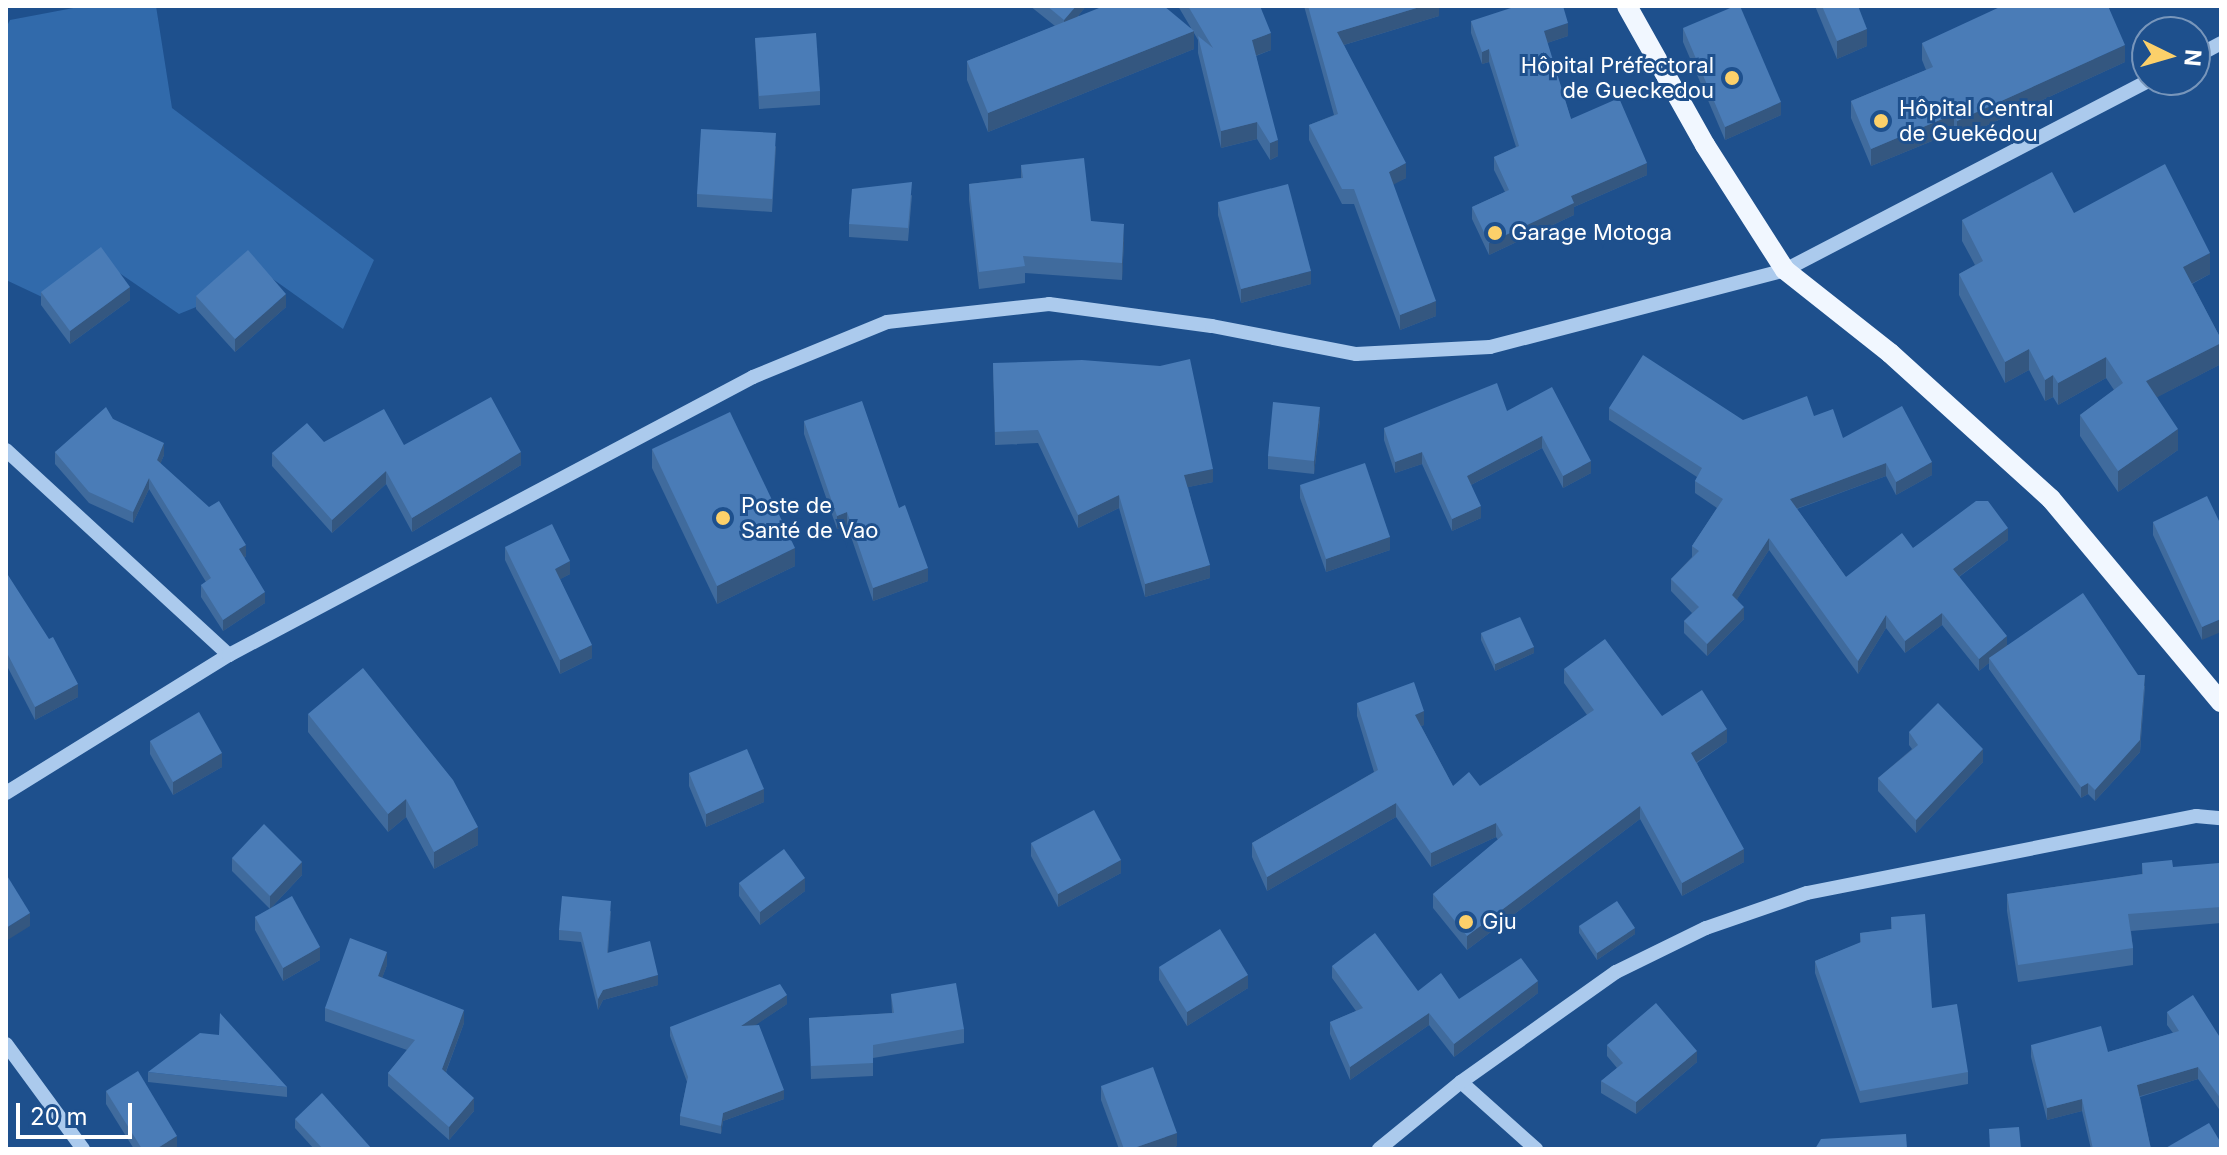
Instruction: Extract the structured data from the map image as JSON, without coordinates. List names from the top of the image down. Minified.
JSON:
{"places":["Hôpital Préfectoral de Gueckedou","Hôpital Central de Guekédou","Garage Motoga","Poste de Santé de Vao","Gju"],"scale_bar":"20 m","north":"right"}
